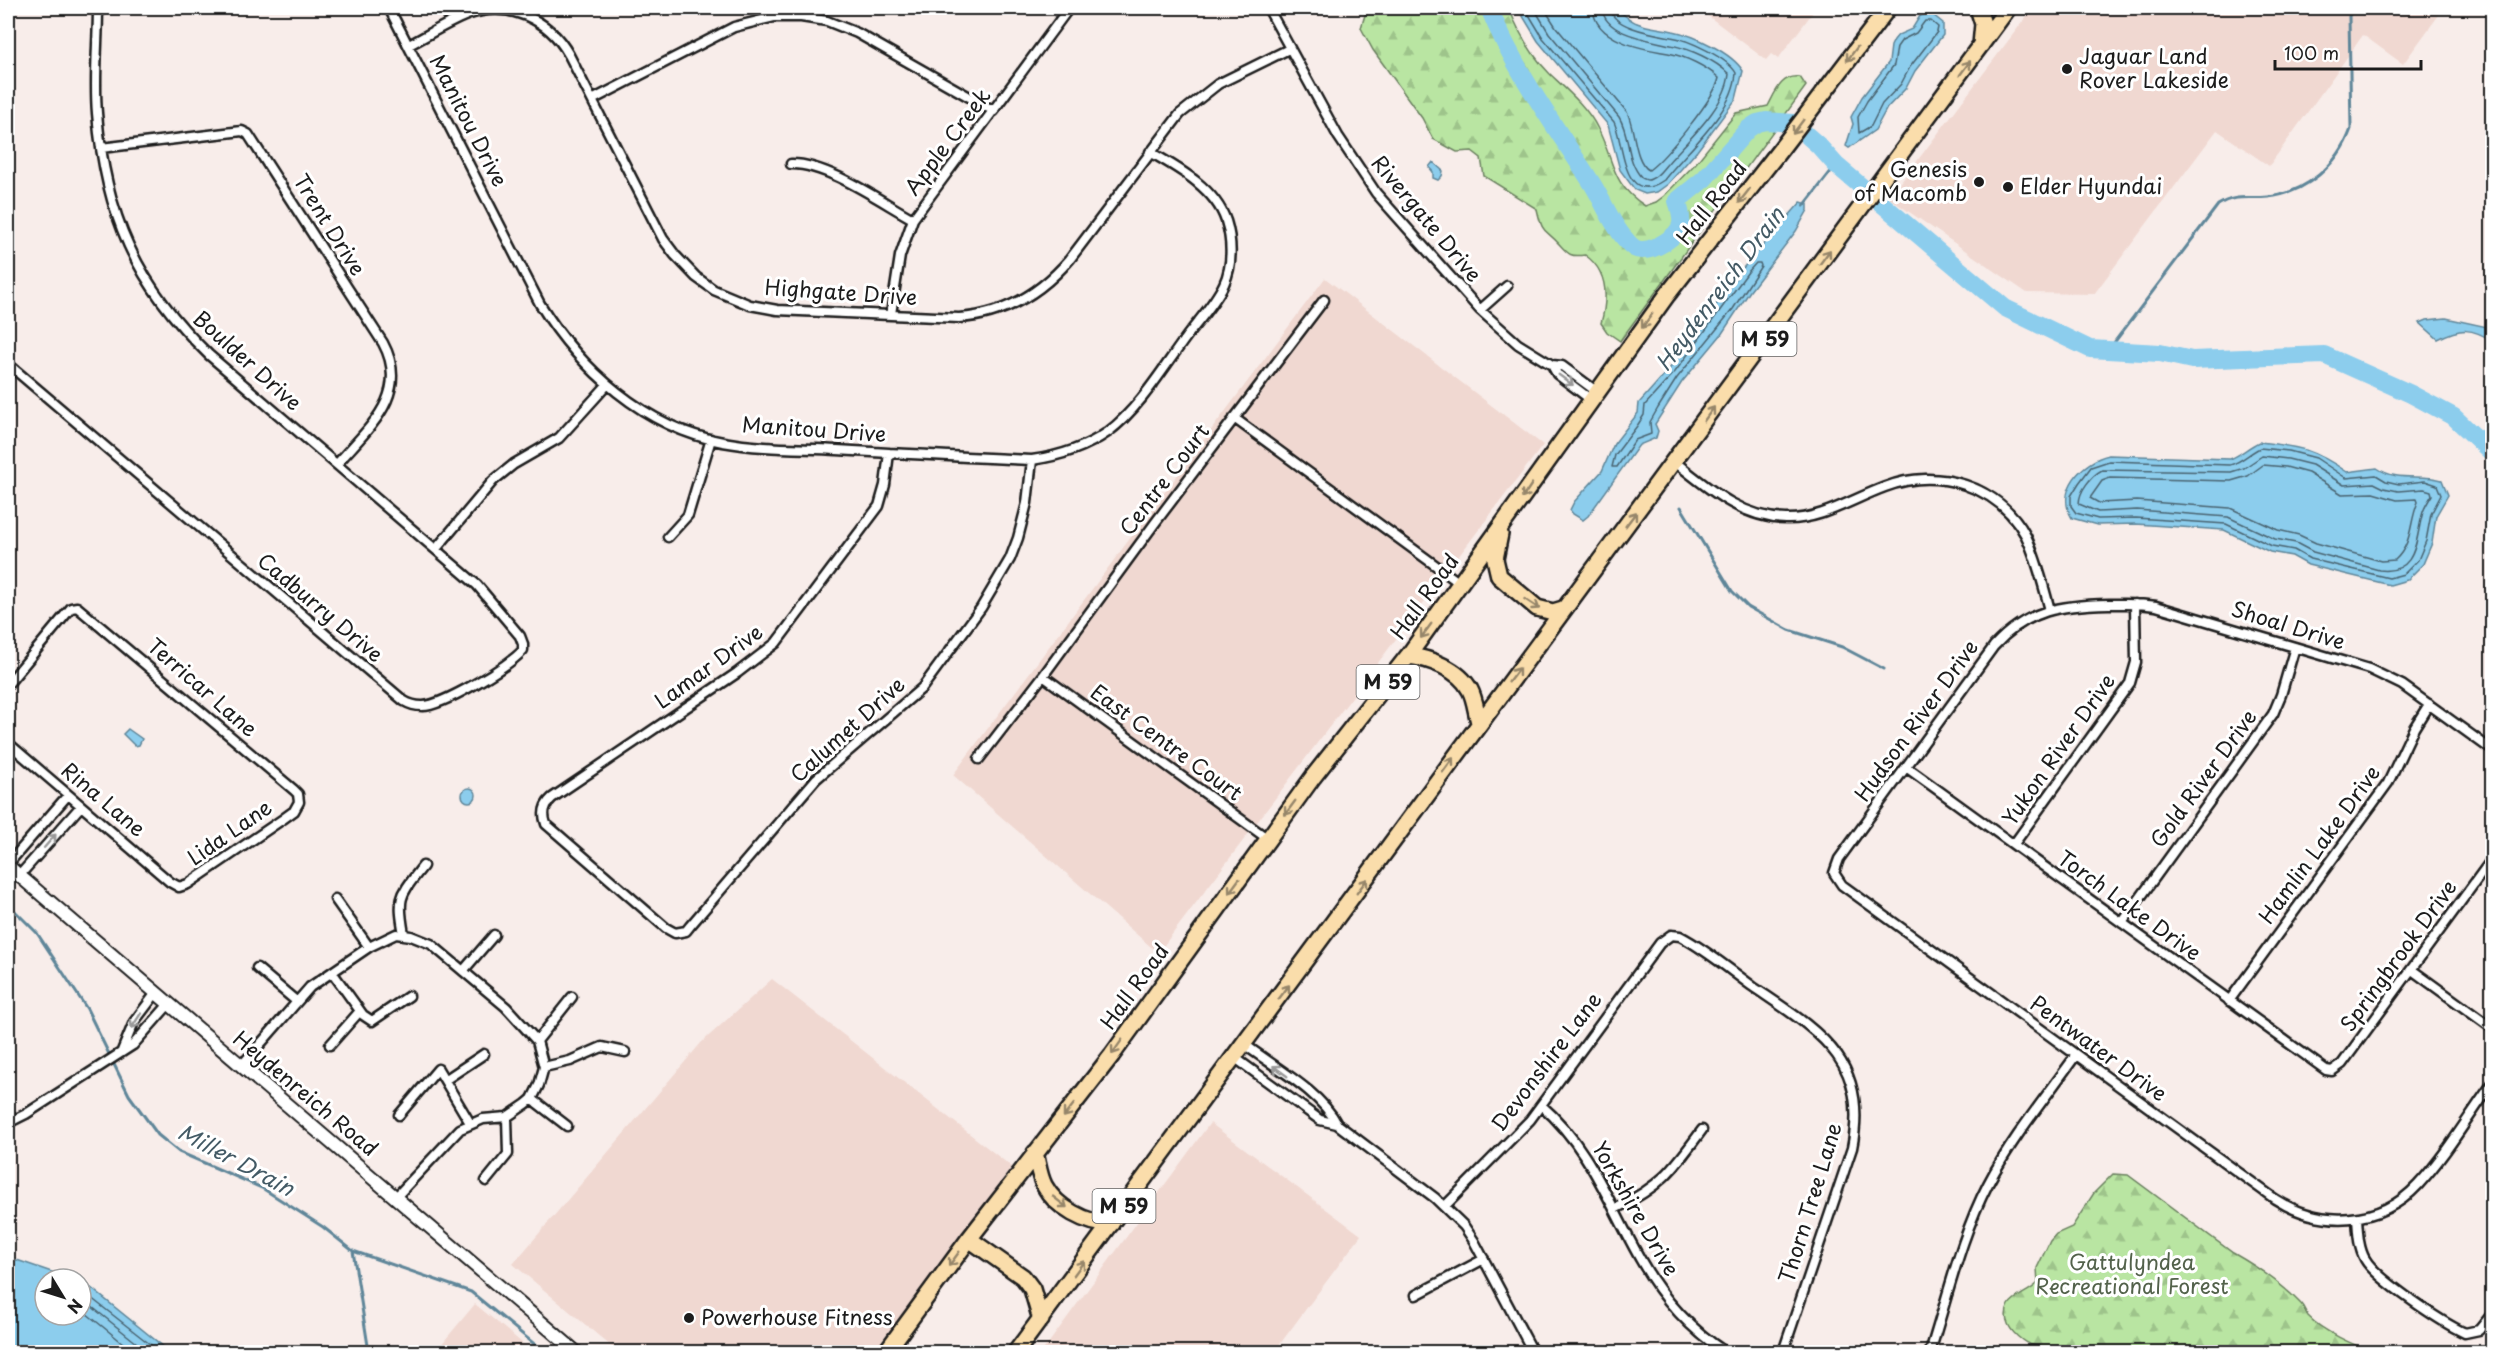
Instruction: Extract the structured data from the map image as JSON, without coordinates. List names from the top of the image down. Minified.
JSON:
{"streets":{"highway":["Hall Road","M 59"],"street":["Manitou Drive","Apple Creek","Rivergate Drive","Trent Drive","Highgate Drive","Boulder Drive","Centre Court","Cadburry Drive","Shoal Drive","Lamar Drive","Terricar Lane","Hudson River Drive","Calumet Drive","East Centre Court","Yukon River Drive","Gold River Drive","Rina Lane","Lida Lane","Hamlin Lake Drive","Torch Lake Drive","Springbrook Drive","Pentwater Drive","Devonshire Lane","Heydenreich Road","Thorn Tree Lane","Yorkshire Drive"]},"crossings":[["Manitou Drive","Highgate Drive"],["Manitou Drive","Lamar Drive"],["Manitou Drive","Calumet Drive"],["Apple Creek","Highgate Drive"],["Hall Road","Rivergate Drive"],["Hall Road","Centre Court"],["Hall Road","East Centre Court"],["Rivergate Drive","Highgate Drive"],["Trent Drive","Boulder Drive"],["Boulder Drive","Cadburry Drive"],["Centre Court","East Centre Court"],["Shoal Drive","Hudson River Drive"],["Shoal Drive","Yukon River Drive"],["Shoal Drive","Gold River Drive"],["Shoal Drive","Hamlin Lake Drive"],["Lamar Drive","Calumet Drive"],["Terricar Lane","Lida Lane"],["Hudson River Drive","Torch Lake Drive"],["Hudson River Drive","Pentwater Drive"],["Yukon River Drive","Torch Lake Drive"],["Gold River Drive","Torch Lake Drive"],["Rina Lane","Lida Lane"],["Hamlin Lake Drive","Torch Lake Drive"],["Torch Lake Drive","Springbrook Drive"],["Devonshire Lane","Thorn Tree Lane"],["Devonshire Lane","Yorkshire Drive"]],"water":["Heydenreich Drain","Miller Drain"],"parks":["Gattulyndea Recreational Forest"],"places":["Jaguar Land Rover Lakeside","Genesis of Macomb","Elder Hyundai","Powerhouse Fitness"],"scale_bar":"100 m","north":"bottom right"}
